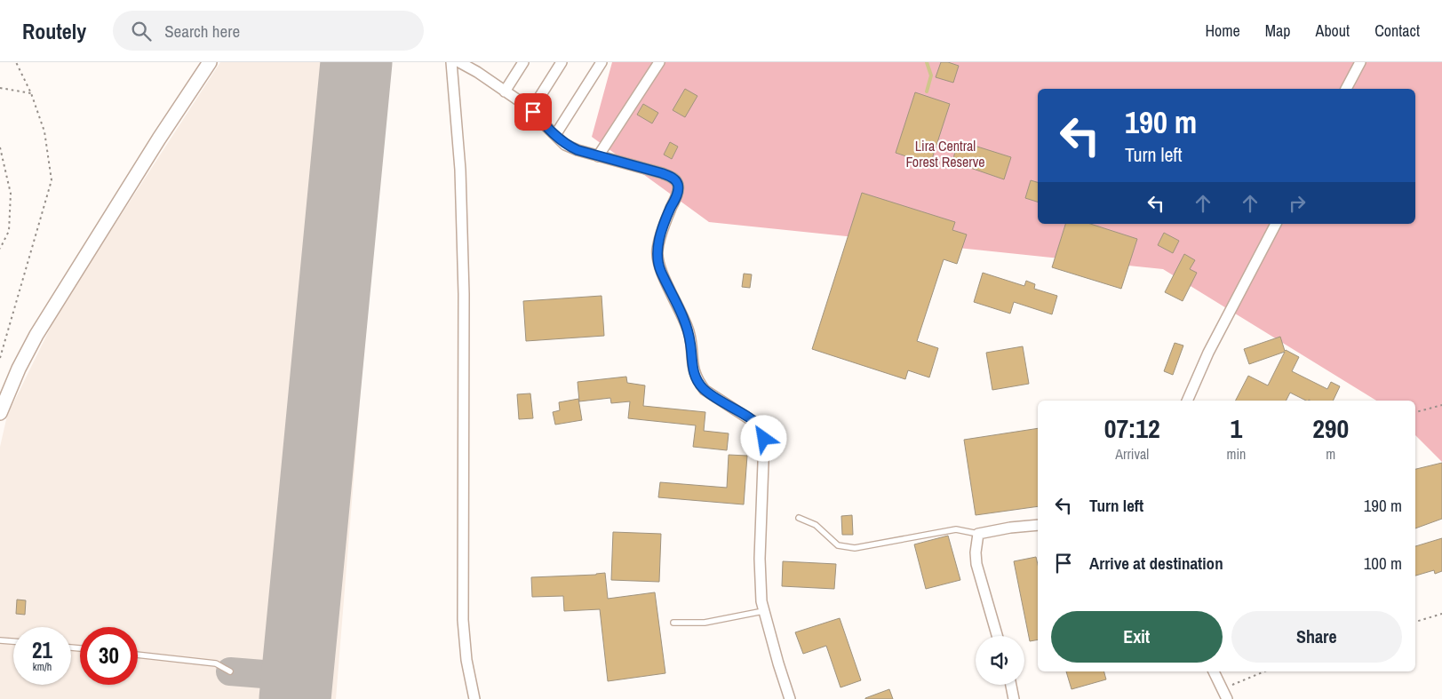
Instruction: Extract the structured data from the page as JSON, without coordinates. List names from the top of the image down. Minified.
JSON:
{"parks":["Lira Central Forest Reserve"],"page":{"header":"Routely","search":"Search here","nav":["Home","Map","About","Contact"],"turn":["190 m","Turn left"],"eta":["07:12","Arrival","1","min","290","m"],"list":[{"name":"Turn left","value":"190 m"},{"name":"Arrive at destination","value":"100 m"}],"buttons":["Exit","Share"],"speed":"21 km/h","limit":"30"}}
